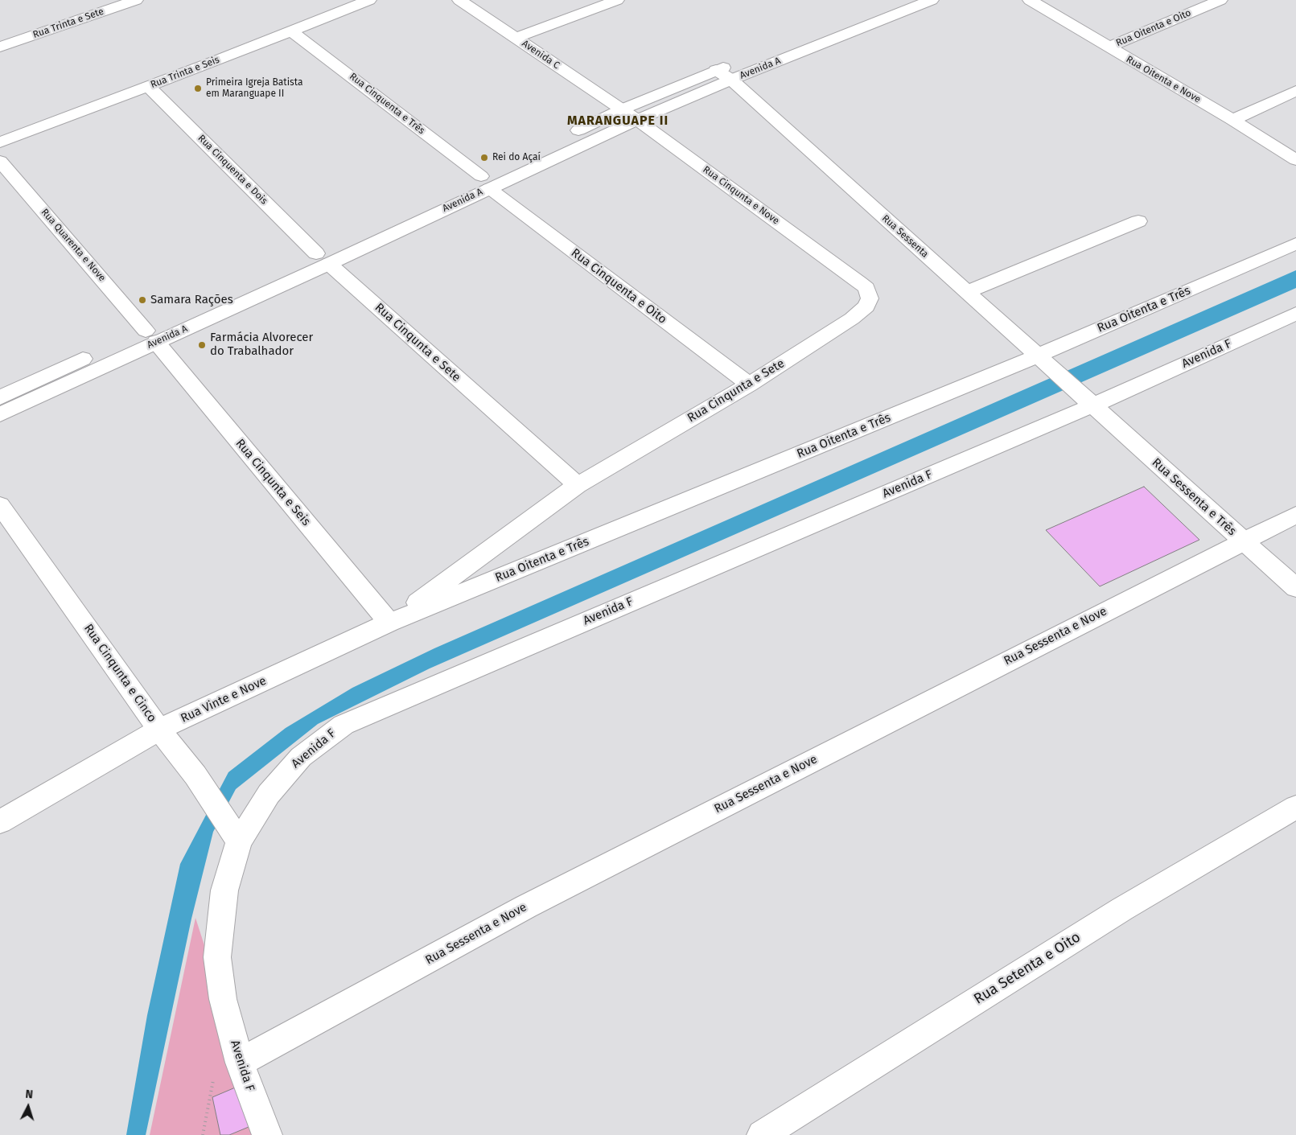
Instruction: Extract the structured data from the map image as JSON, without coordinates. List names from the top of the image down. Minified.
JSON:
{"streets":{"street":["Rua Trinta e Sete","Rua Oitenta e Oito","Avenida C","Avenida A","Rua Trinta e Seis","Rua Oitenta e Nove","Rua Cinquenta e Três","Rua Cinquenta e Dois","Rua Cinqunta e Nove","Rua Sessenta","Rua Quarenta e Nove","Rua Cinquenta e Oito","Rua Oitenta e Três","Rua Cinqunta e Sete","Avenida F","Rua Cinqunta e Seis","Rua Sessenta e Três","Rua Sessenta e Nove","Rua Cinqunta e Cinco","Rua Vinte e Nove","Rua Setenta e Oito"]},"crossings":[["Rua Oitenta e Oito","Rua Oitenta e Nove"],["Avenida C","Avenida A"],["Avenida C","Rua Cinqunta e Nove"],["Avenida A","Rua Cinquenta e Três"],["Avenida A","Rua Cinquenta e Dois"],["Avenida A","Rua Cinqunta e Nove"],["Avenida A","Rua Sessenta"],["Avenida A","Rua Quarenta e Nove"],["Avenida A","Rua Cinquenta e Oito"],["Avenida A","Rua Cinqunta e Sete"],["Avenida A","Rua Cinqunta e Seis"],["Rua Trinta e Seis","Rua Cinquenta e Três"],["Rua Trinta e Seis","Rua Cinquenta e Dois"],["Rua Cinquenta e Três","Rua Cinquenta e Oito"],["Rua Cinquenta e Dois","Rua Cinqunta e Sete"],["Rua Cinqunta e Nove","Rua Cinqunta e Sete"],["Rua Sessenta","Rua Oitenta e Três"],["Rua Sessenta","Avenida F"],["Rua Sessenta","Rua Sessenta e Três"],["Rua Quarenta e Nove","Rua Cinqunta e Seis"],["Rua Cinquenta e Oito","Rua Cinqunta e Sete"],["Rua Oitenta e Três","Rua Cinqunta e Sete"],["Rua Oitenta e Três","Rua Cinqunta e Seis"],["Rua Oitenta e Três","Rua Vinte e Nove"],["Rua Cinqunta e Sete","Rua Cinqunta e Seis"],["Rua Cinqunta e Sete","Rua Vinte e Nove"],["Avenida F","Rua Sessenta e Três"],["Avenida F","Rua Sessenta e Nove"],["Avenida F","Rua Cinqunta e Cinco"],["Rua Cinqunta e Seis","Rua Vinte e Nove"],["Rua Sessenta e Três","Rua Sessenta e Nove"],["Rua Cinqunta e Cinco","Rua Vinte e Nove"]],"districts":["MARANGUAPE II"],"places":["Primeira Igreja Batista em Maranguape II","Rei do Açaí","Samara Rações","Farmácia Alvorecer do Trabalhador"],"north":"top"}
